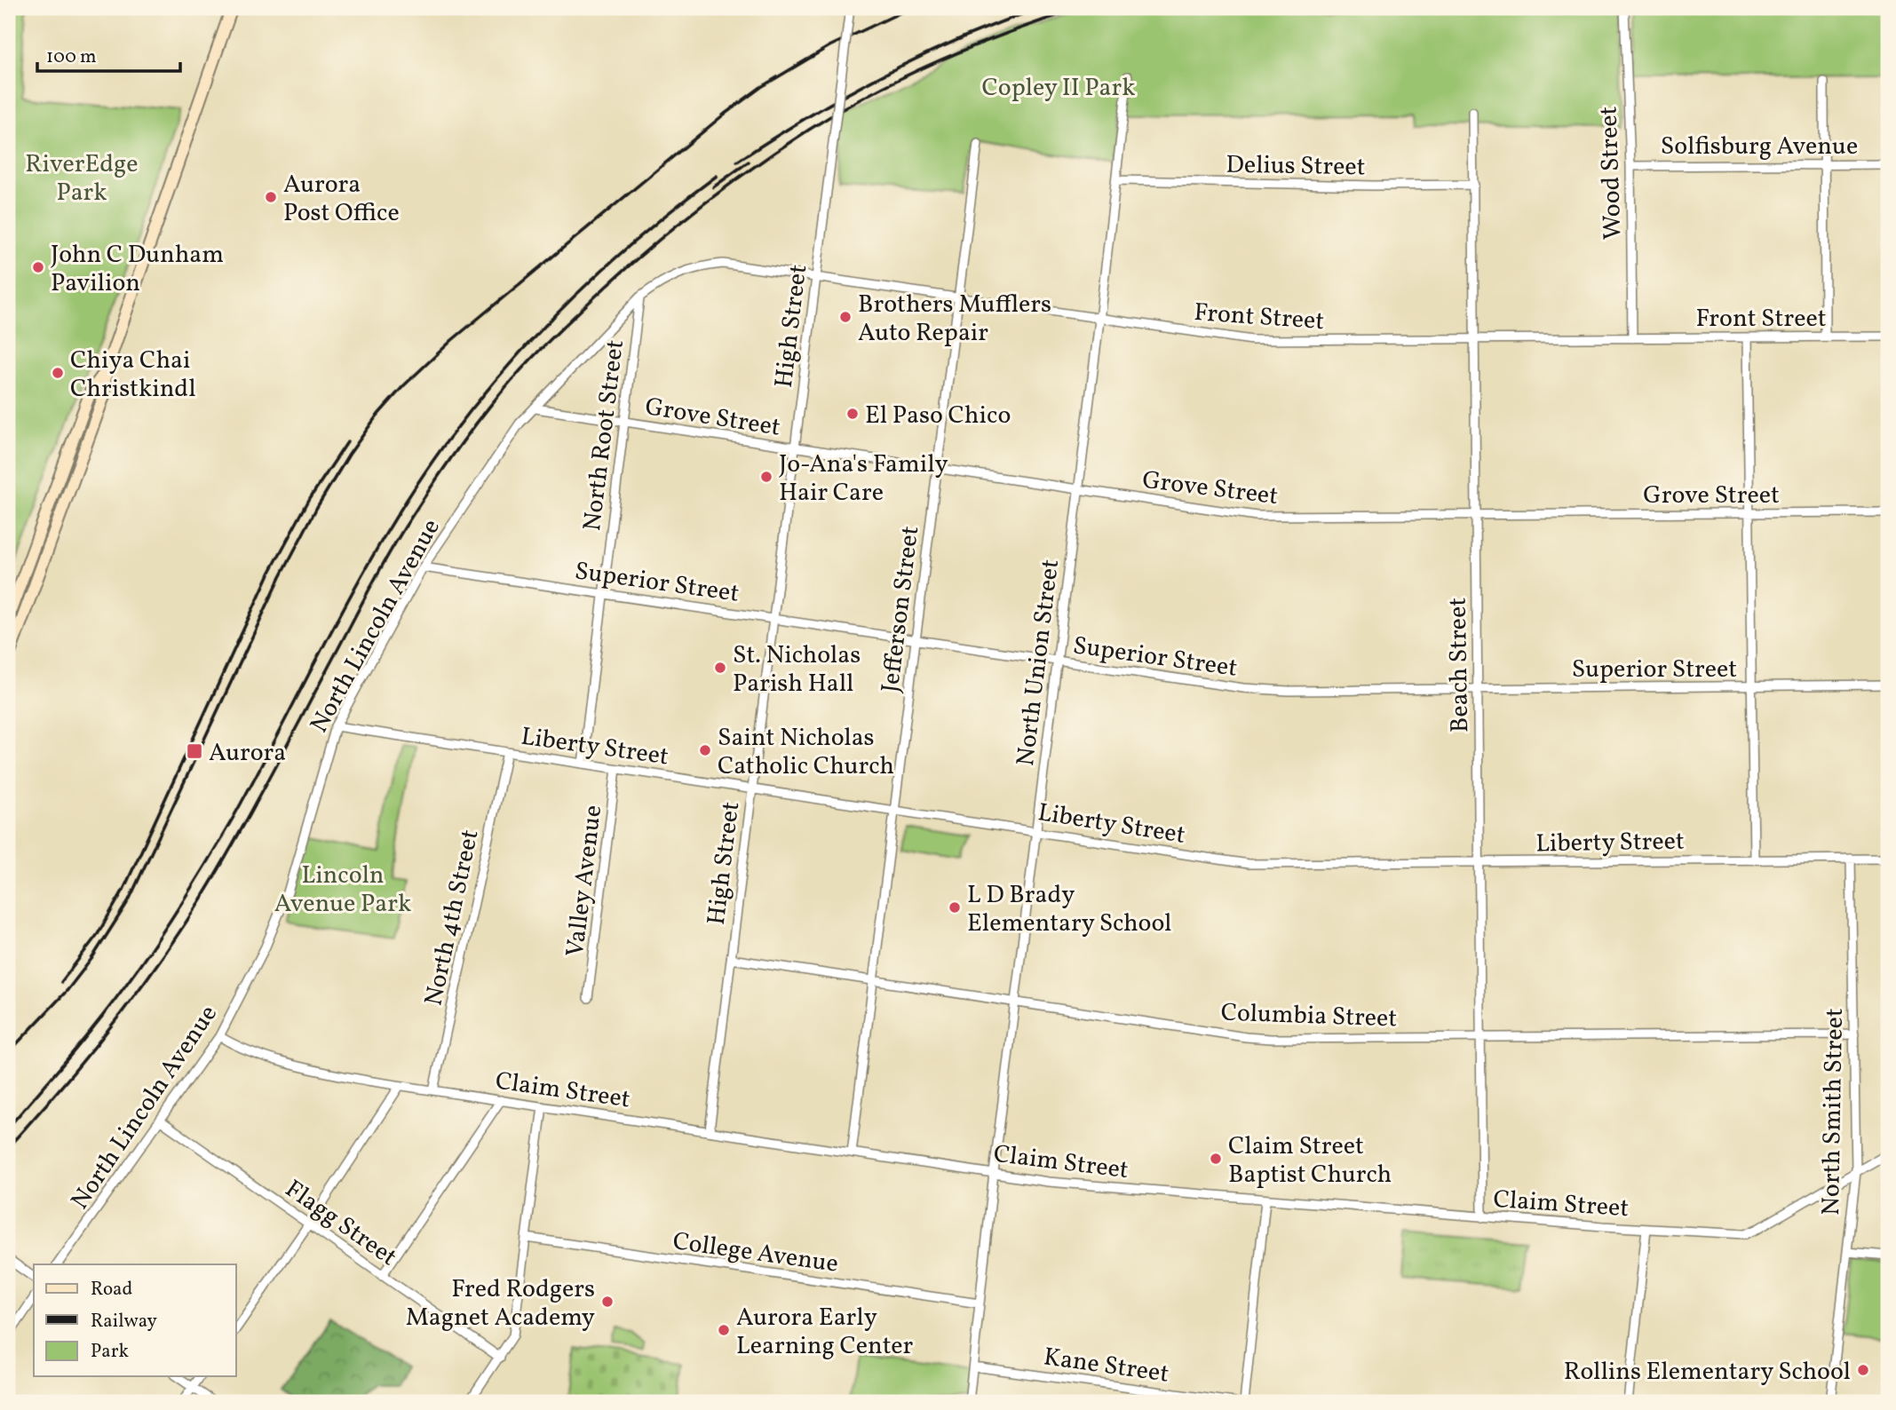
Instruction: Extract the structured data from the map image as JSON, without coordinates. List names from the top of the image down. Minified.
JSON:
{"streets":{"street":["Solfisburg Avenue","Delius Street","Wood Street","Front Street","High Street","Grove Street","North Root Street","Superior Street","Jefferson Street","North Lincoln Avenue","North Union Street","Beach Street","Liberty Street","Valley Avenue","North 4th Street","Columbia Street","Claim Street","North Smith Street","Flagg Street","College Avenue","Kane Street"]},"crossings":[["Solfisburg Avenue","Wood Street"],["Delius Street","North Union Street"],["Delius Street","Beach Street"],["Wood Street","Front Street"],["Front Street","High Street"],["Front Street","North Root Street"],["Front Street","Jefferson Street"],["Front Street","North Lincoln Avenue"],["Front Street","North Union Street"],["Front Street","Beach Street"],["High Street","Grove Street"],["High Street","Superior Street"],["High Street","Liberty Street"],["High Street","Columbia Street"],["High Street","Claim Street"],["Grove Street","North Root Street"],["Grove Street","Jefferson Street"],["Grove Street","North Lincoln Avenue"],["Grove Street","North Union Street"],["Grove Street","Beach Street"],["North Root Street","Superior Street"],["North Root Street","North Lincoln Avenue"],["North Root Street","Liberty Street"],["Superior Street","Jefferson Street"],["Superior Street","North Lincoln Avenue"],["Superior Street","North Union Street"],["Superior Street","Beach Street"],["Jefferson Street","Liberty Street"],["Jefferson Street","Columbia Street"],["Jefferson Street","Claim Street"],["North Lincoln Avenue","Liberty Street"],["North Lincoln Avenue","Claim Street"],["North Lincoln Avenue","Flagg Street"],["North Union Street","Liberty Street"],["North Union Street","Columbia Street"],["North Union Street","Claim Street"],["North Union Street","College Avenue"],["North Union Street","Kane Street"],["Beach Street","Liberty Street"],["Beach Street","Columbia Street"],["Beach Street","Claim Street"],["Liberty Street","Valley Avenue"],["Liberty Street","North 4th Street"],["Liberty Street","North Smith Street"],["North 4th Street","Claim Street"],["Columbia Street","North Smith Street"],["Claim Street","North Smith Street"]],"parks":["Copley II Park","RiverEdge Park","Lincoln Avenue Park"],"places":{"other":["Aurora Post Office","John C Dunham Pavilion","Brothers Mufflers Auto Repair","Chiya Chai Christkindl","El Paso Chico","Jo-Ana's Family Hair Care","St. Nicholas Parish Hall","Saint Nicholas Catholic Church","L D Brady Elementary School","Claim Street Baptist Church","Fred Rodgers Magnet Academy","Aurora Early Learning Center","Rollins Elementary School"],"transit":["Aurora"]},"legend":["Road","Railway","Park"],"scale_bar":"100 m"}
